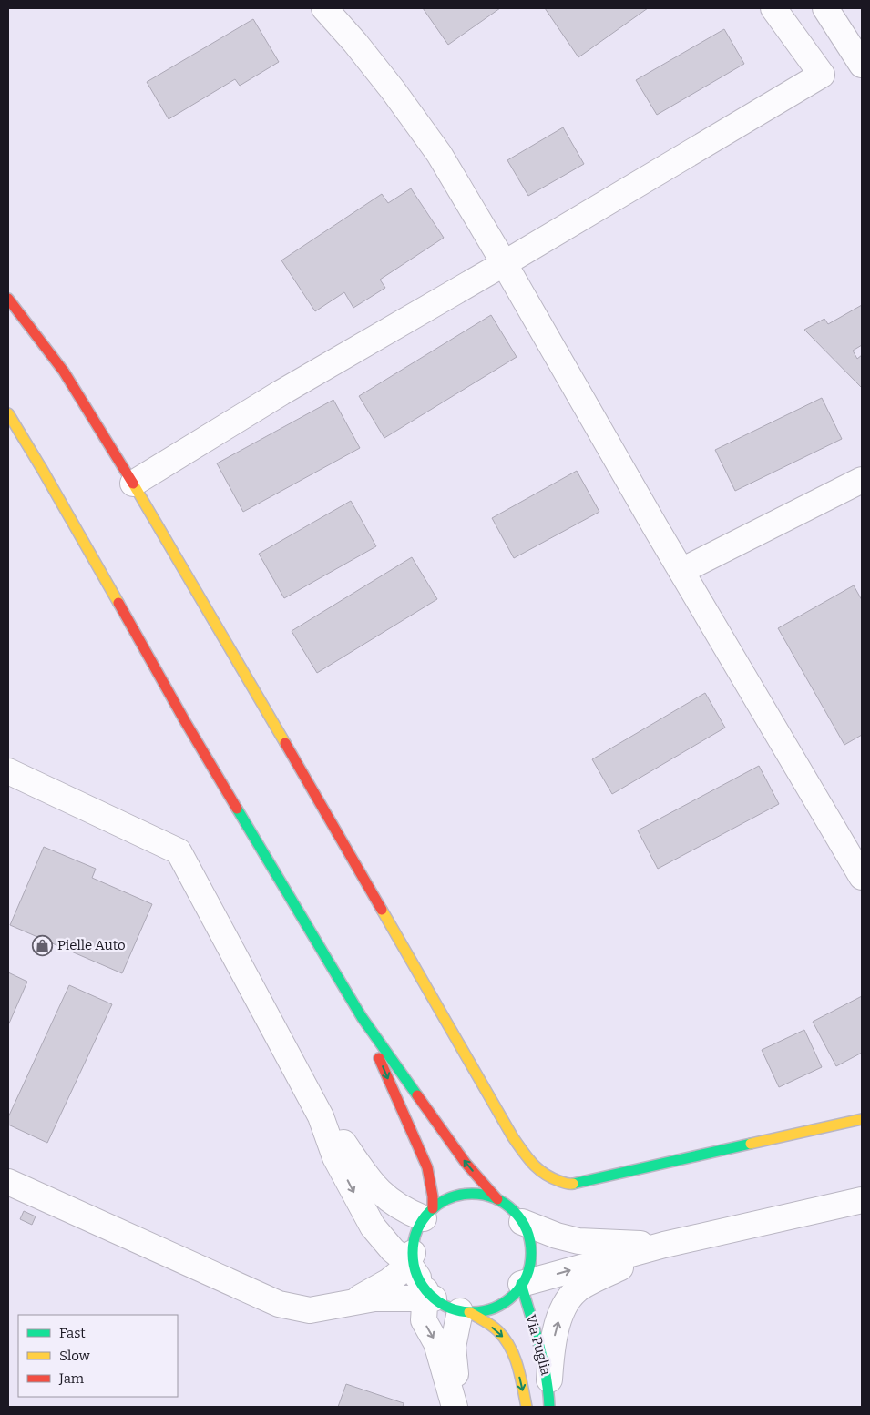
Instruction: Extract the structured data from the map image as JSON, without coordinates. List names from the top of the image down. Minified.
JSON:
{"streets":{"main road":["Via Puglia"]},"places":{"shop":["Pielle Auto"]},"legend":["Fast","Slow","Jam"]}
